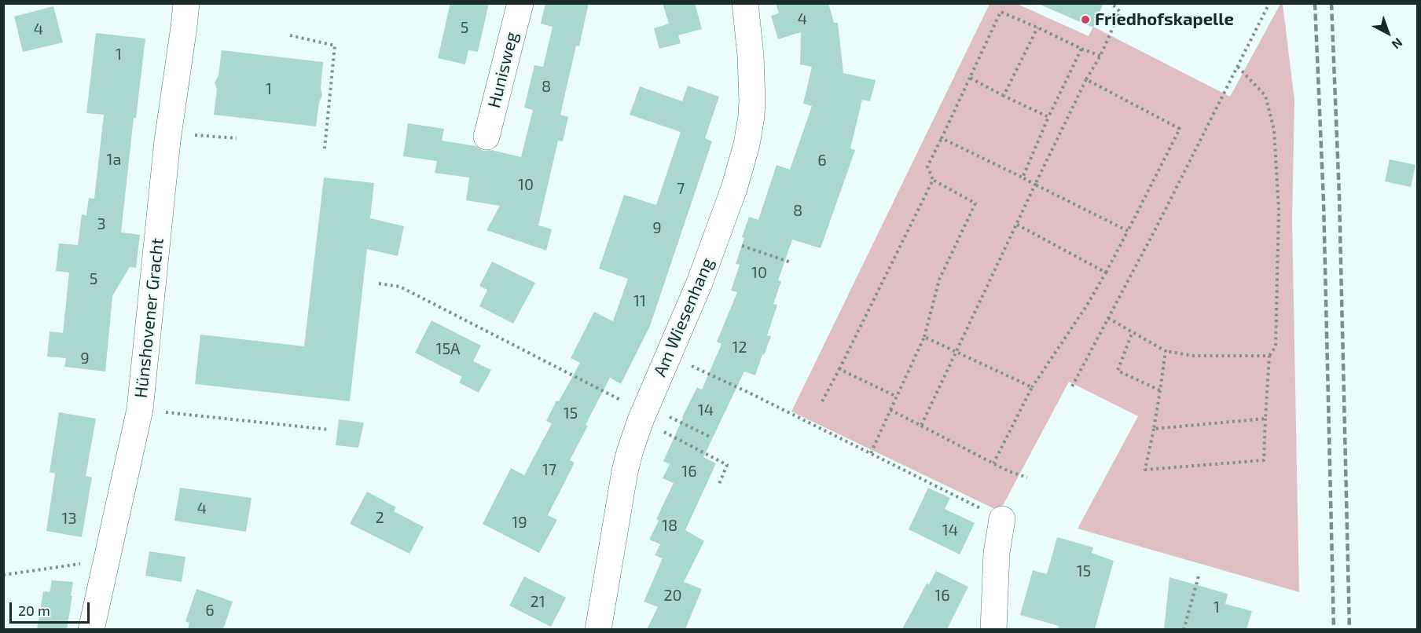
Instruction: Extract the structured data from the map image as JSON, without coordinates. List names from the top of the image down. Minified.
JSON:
{"streets":{"street":["Hunisweg","Am Wiesenhang","Hünshovener Gracht"]},"places":["Friedhofskapelle"],"house_numbers":["4","5","4","1","8","1","1a","6","10","7","8","3","9","10","5","11","12","15A","9","14","15","17","16","4","2","13","19","18","14","15","20","16","21","1","6"],"scale_bar":"20 m","north":"bottom right"}
